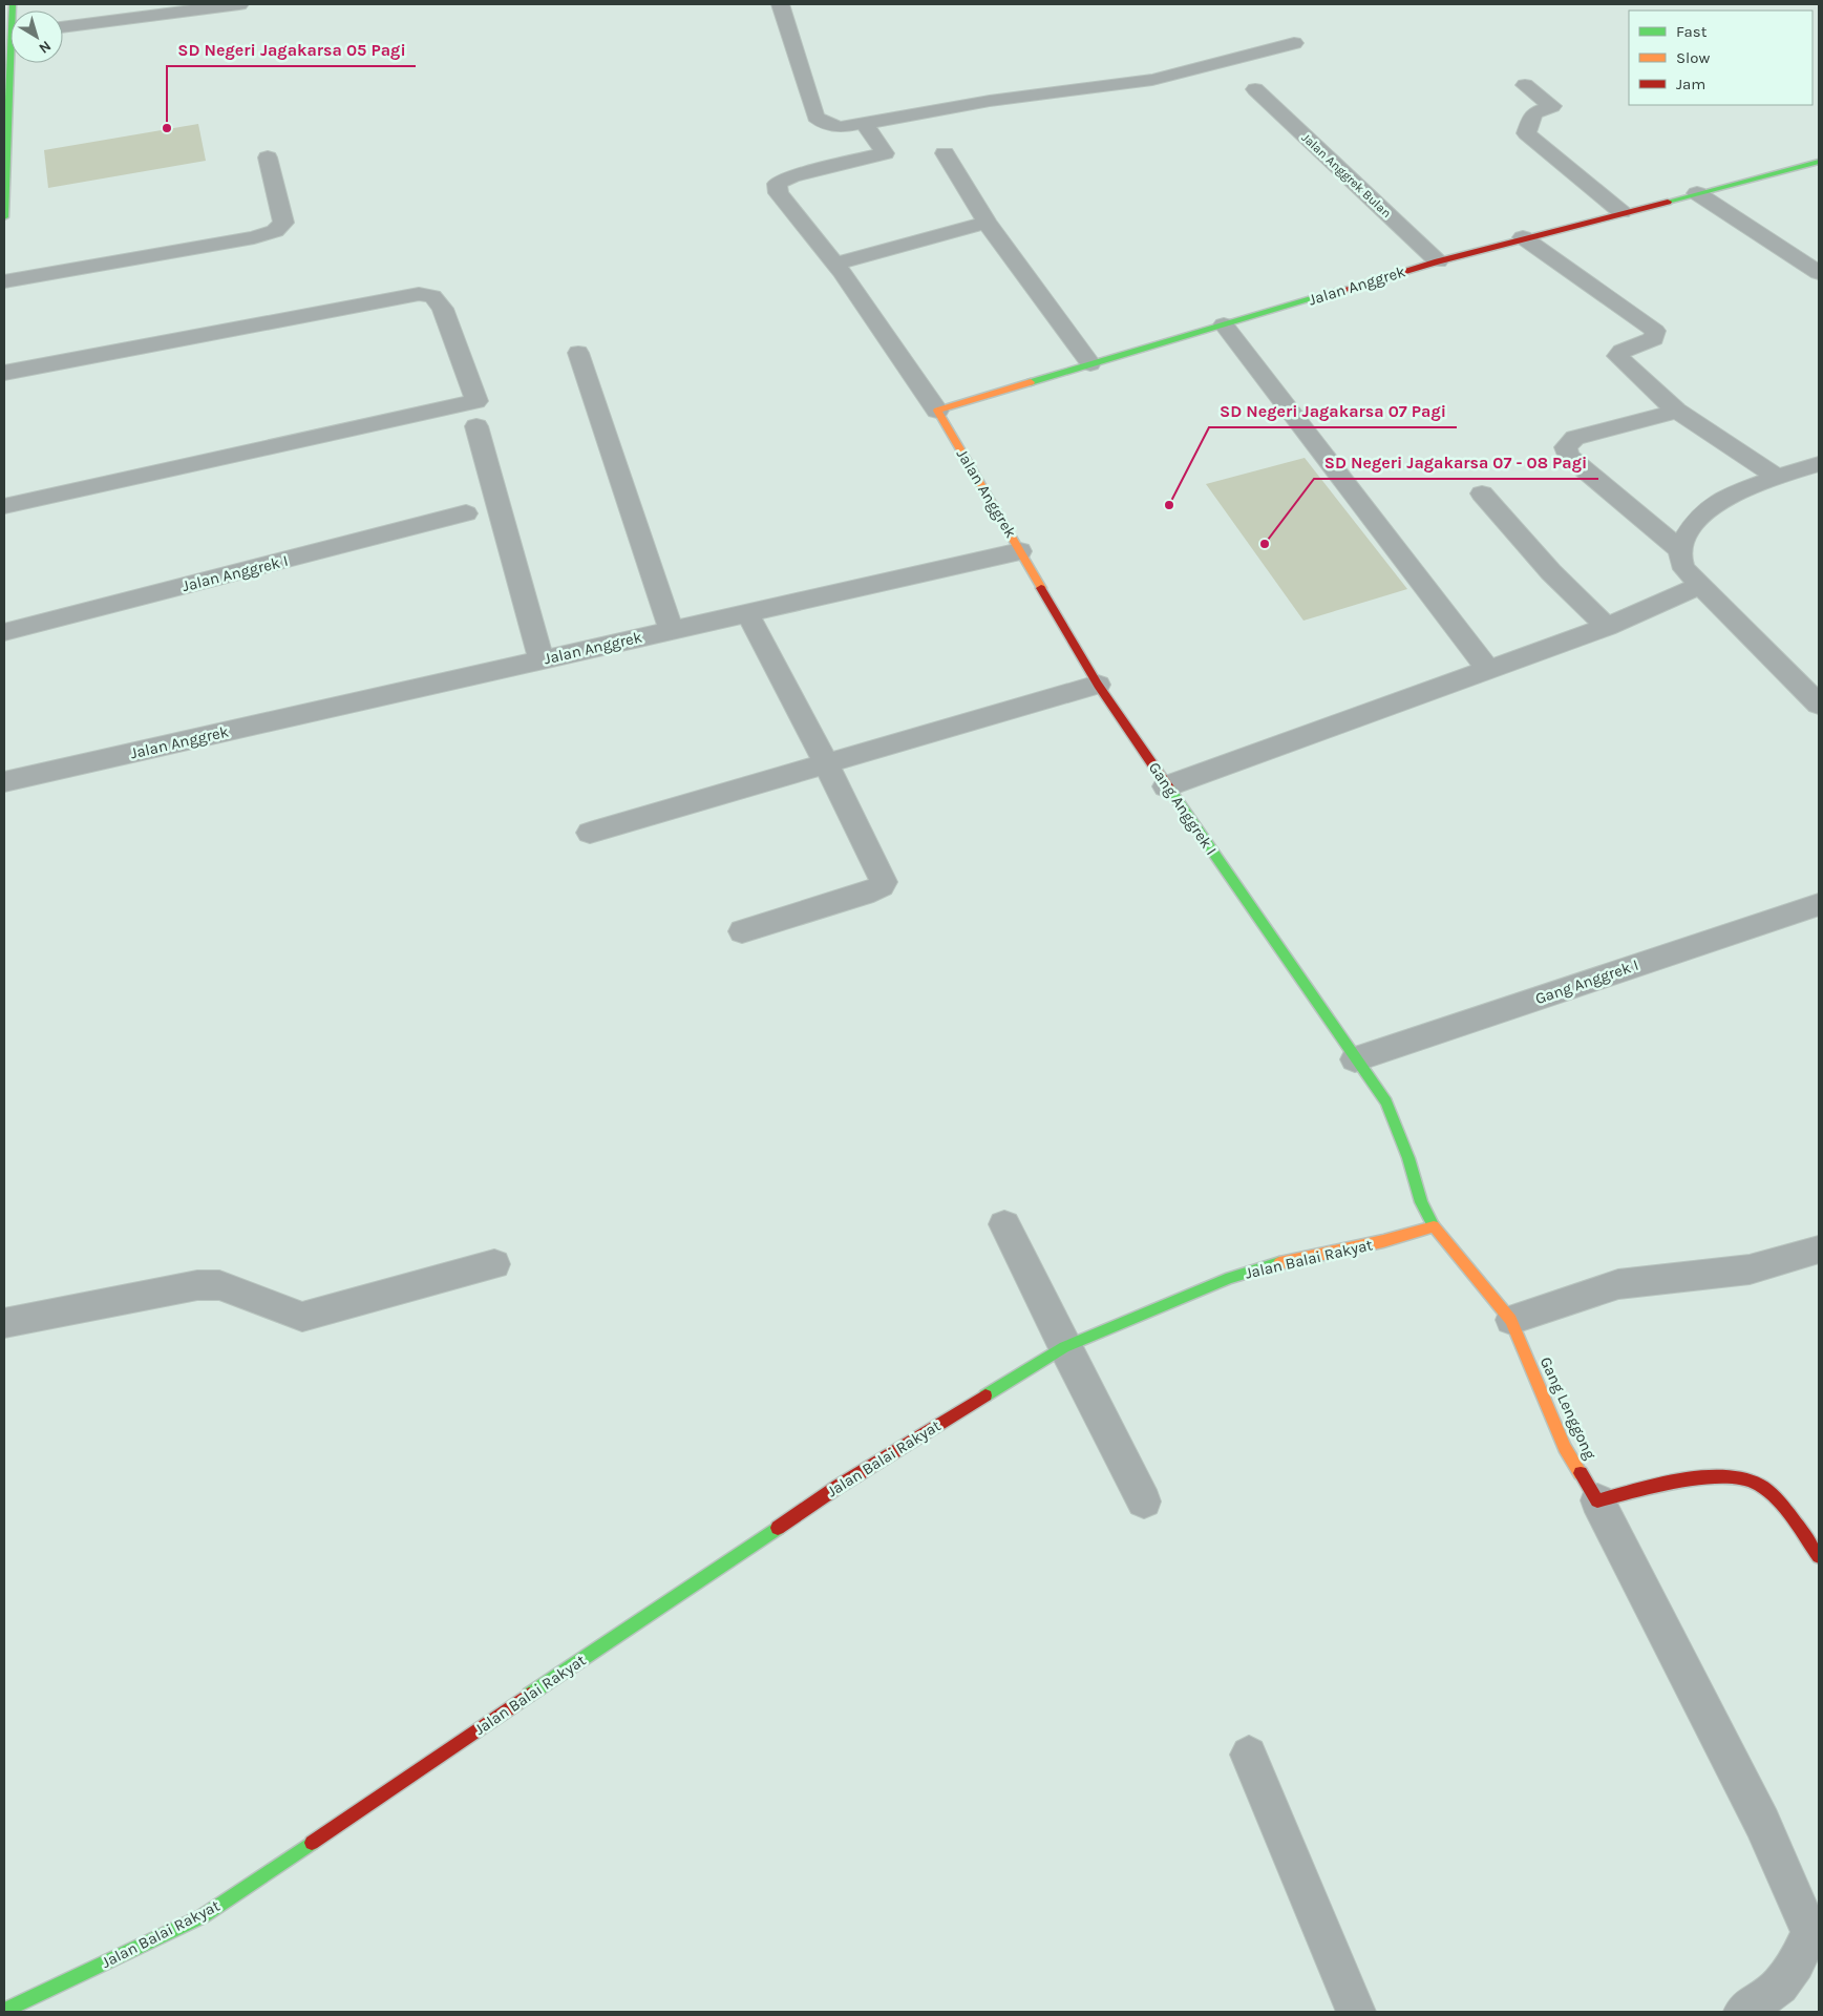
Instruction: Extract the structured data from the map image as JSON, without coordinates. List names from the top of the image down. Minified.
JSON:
{"streets":{"street":["Jalan Anggrek Bulan","Jalan Anggrek","Jalan Anggrek I","Gang Anggrek I","Jalan Balai Rakyat","Gang Lenggong"]},"crossings":[["Jalan Anggrek Bulan","Jalan Anggrek"],["Jalan Anggrek","Gang Anggrek I"],["Gang Anggrek I","Jalan Balai Rakyat"]],"places":["SD Negeri Jagakarsa 05 Pagi","SD Negeri Jagakarsa 07 Pagi","SD Negeri Jagakarsa 07 - 08 Pagi"],"legend":["Fast","Slow","Jam"],"north":"bottom right"}
